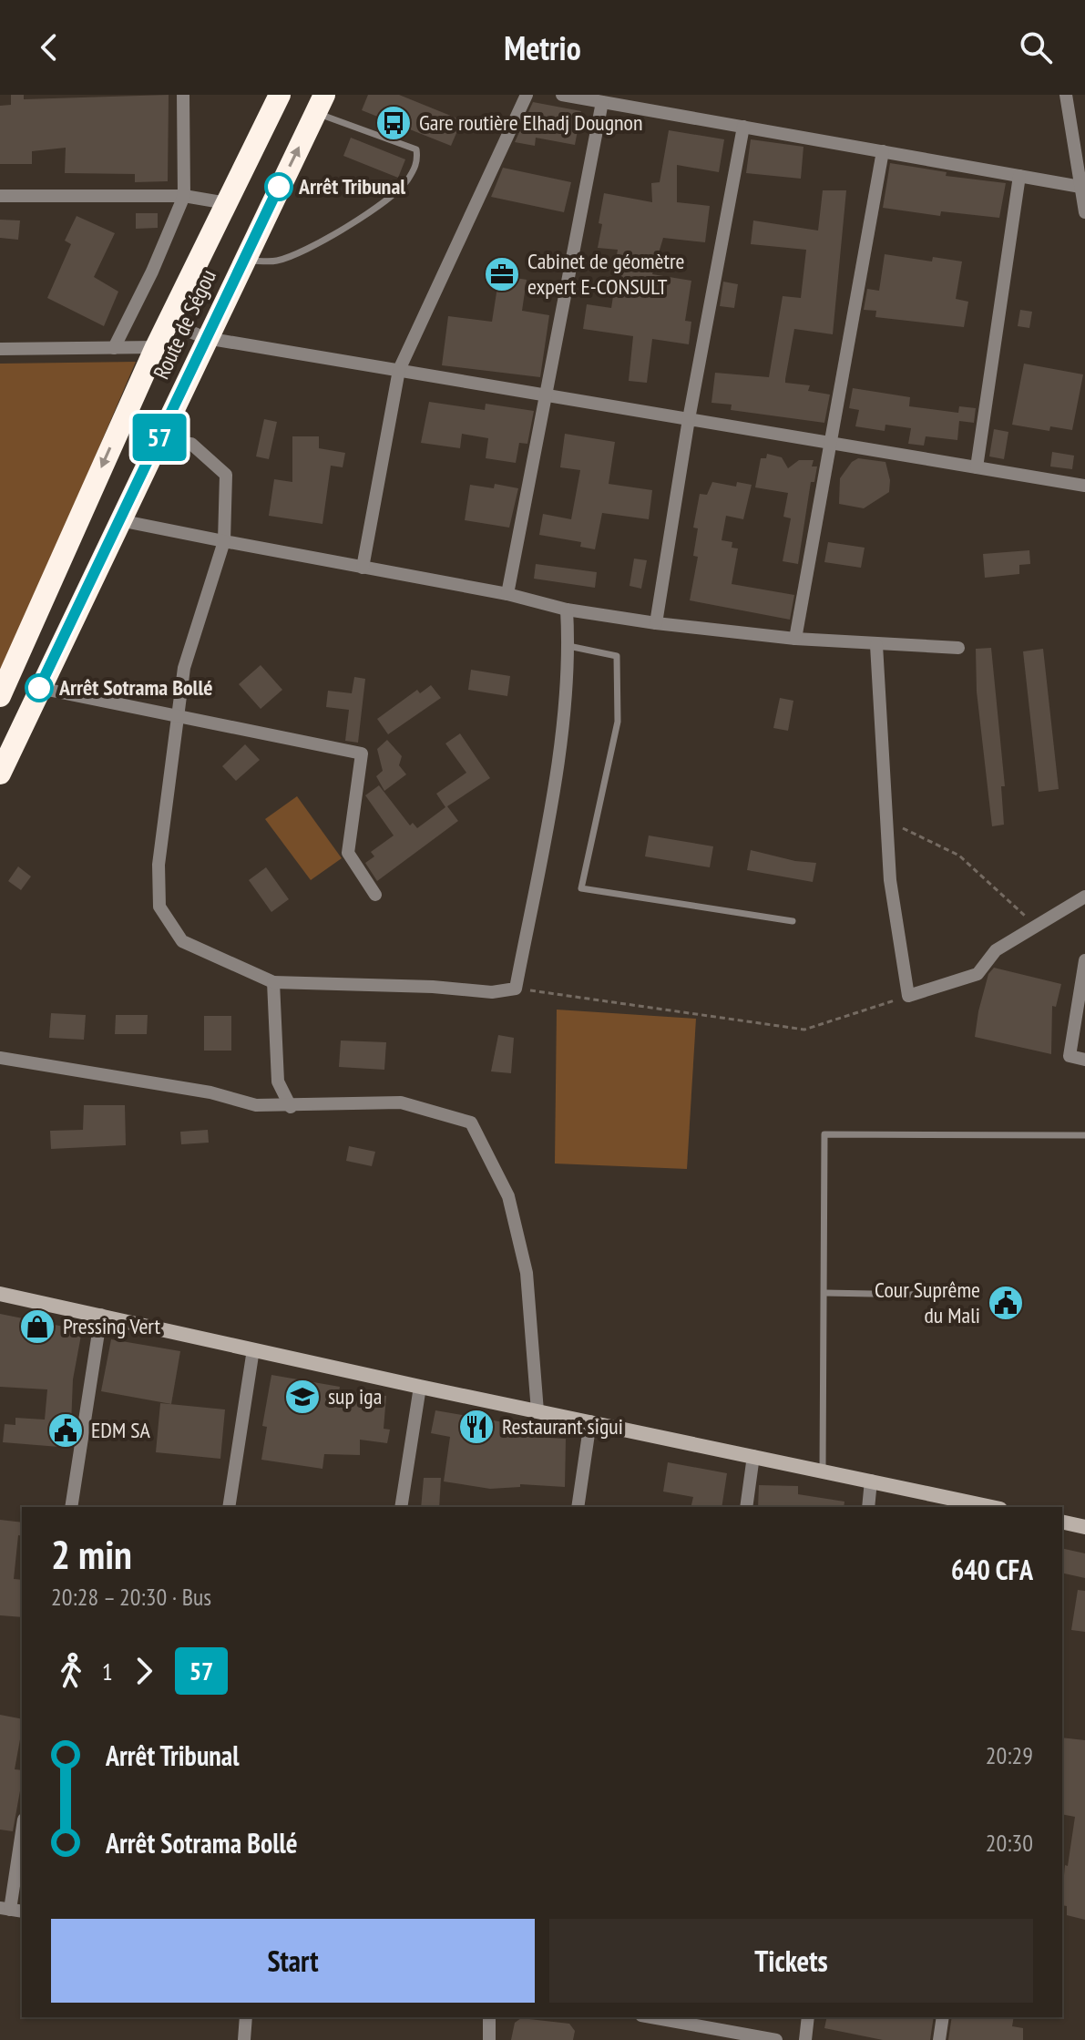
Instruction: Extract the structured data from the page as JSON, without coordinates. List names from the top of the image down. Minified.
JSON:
{"streets":{"highway":["Route de Ségou"]},"places":{"bus stop":["Gare routière Elhadj Dougnon"],"other":["Arrêt Tribunal","Arrêt Sotrama Bollé"],"office":["Cabinet de géomètre expert E-CONSULT"],"public building":["Cour Suprême du Mali","EDM SA"],"shop":["Pressing Vert"],"school or university":["sup iga"],"restaurant":["Restaurant sigui"]},"lines":["bus line 57"],"page":{"header":"Metrio","on_map":"57","heading":["2 min","20:28 – 20:30 · Bus","640 CFA"],"legs":["1","57"],"list":[{"name":"Arrêt Tribunal","value":"20:29"},{"name":"Arrêt Sotrama Bollé","value":"20:30"}],"buttons":["Start","Tickets"]}}
